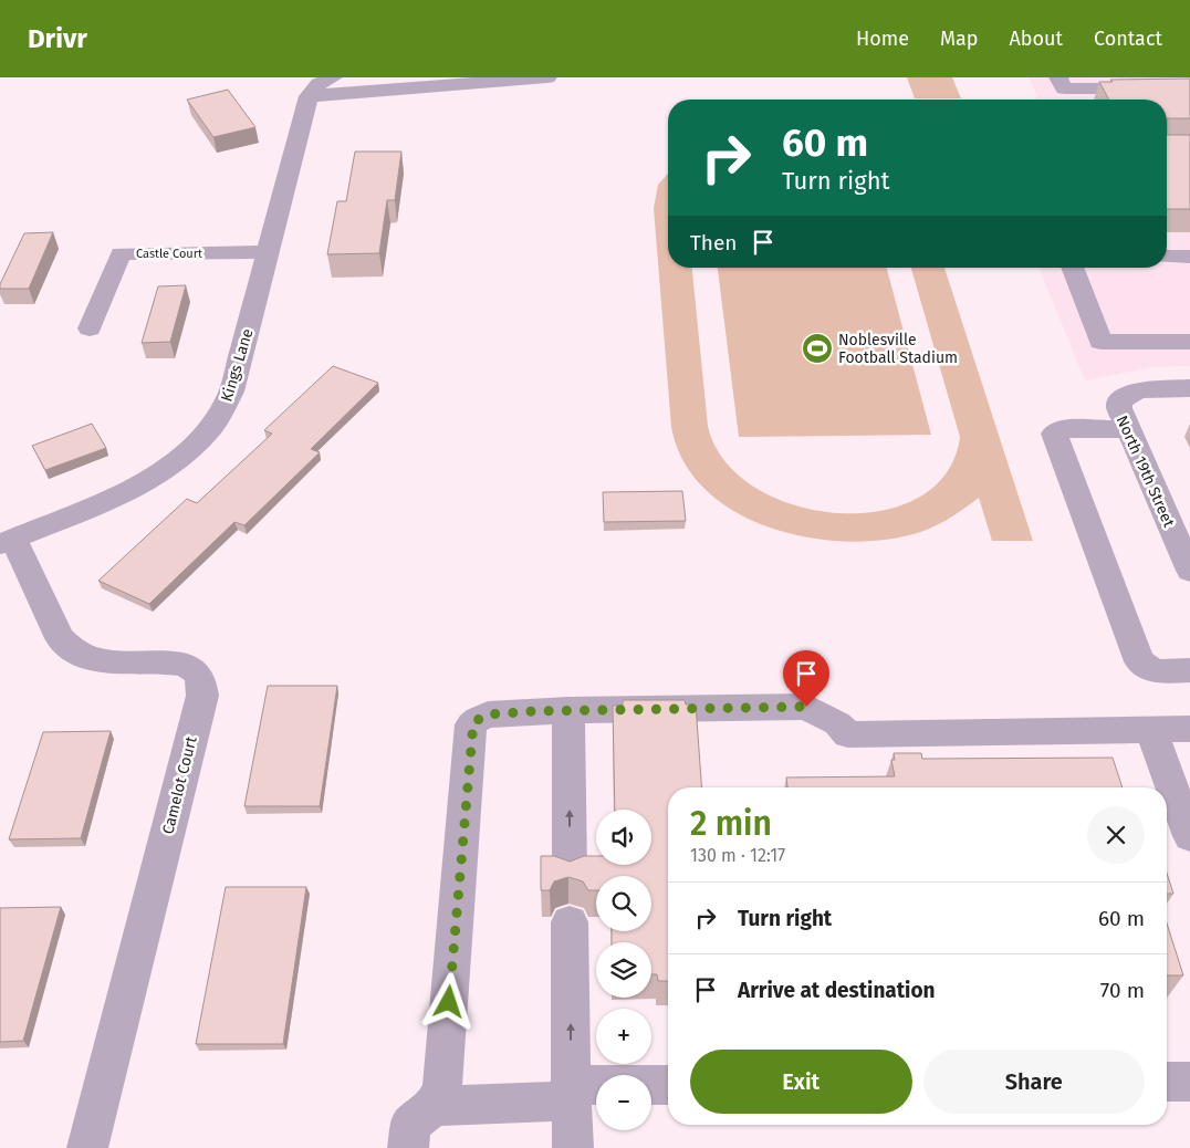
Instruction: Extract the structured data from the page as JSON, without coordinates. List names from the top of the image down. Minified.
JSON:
{"streets":{"street":["Castle Court","Kings Lane","North 19th Street","Camelot Court"]},"crossings":[["Castle Court","Kings Lane"],["Kings Lane","Camelot Court"]],"places":{"sports":["Noblesville Football Stadium"]},"page":{"header":"Drivr","nav":["Home","Map","About","Contact"],"turn":["60 m","Turn right"],"then":"Then","heading":["2 min","130 m · 12:17"],"map_buttons":["+","−"],"list":[{"name":"Turn right","value":"60 m"},{"name":"Arrive at destination","value":"70 m"}],"buttons":["Exit","Share"]}}
